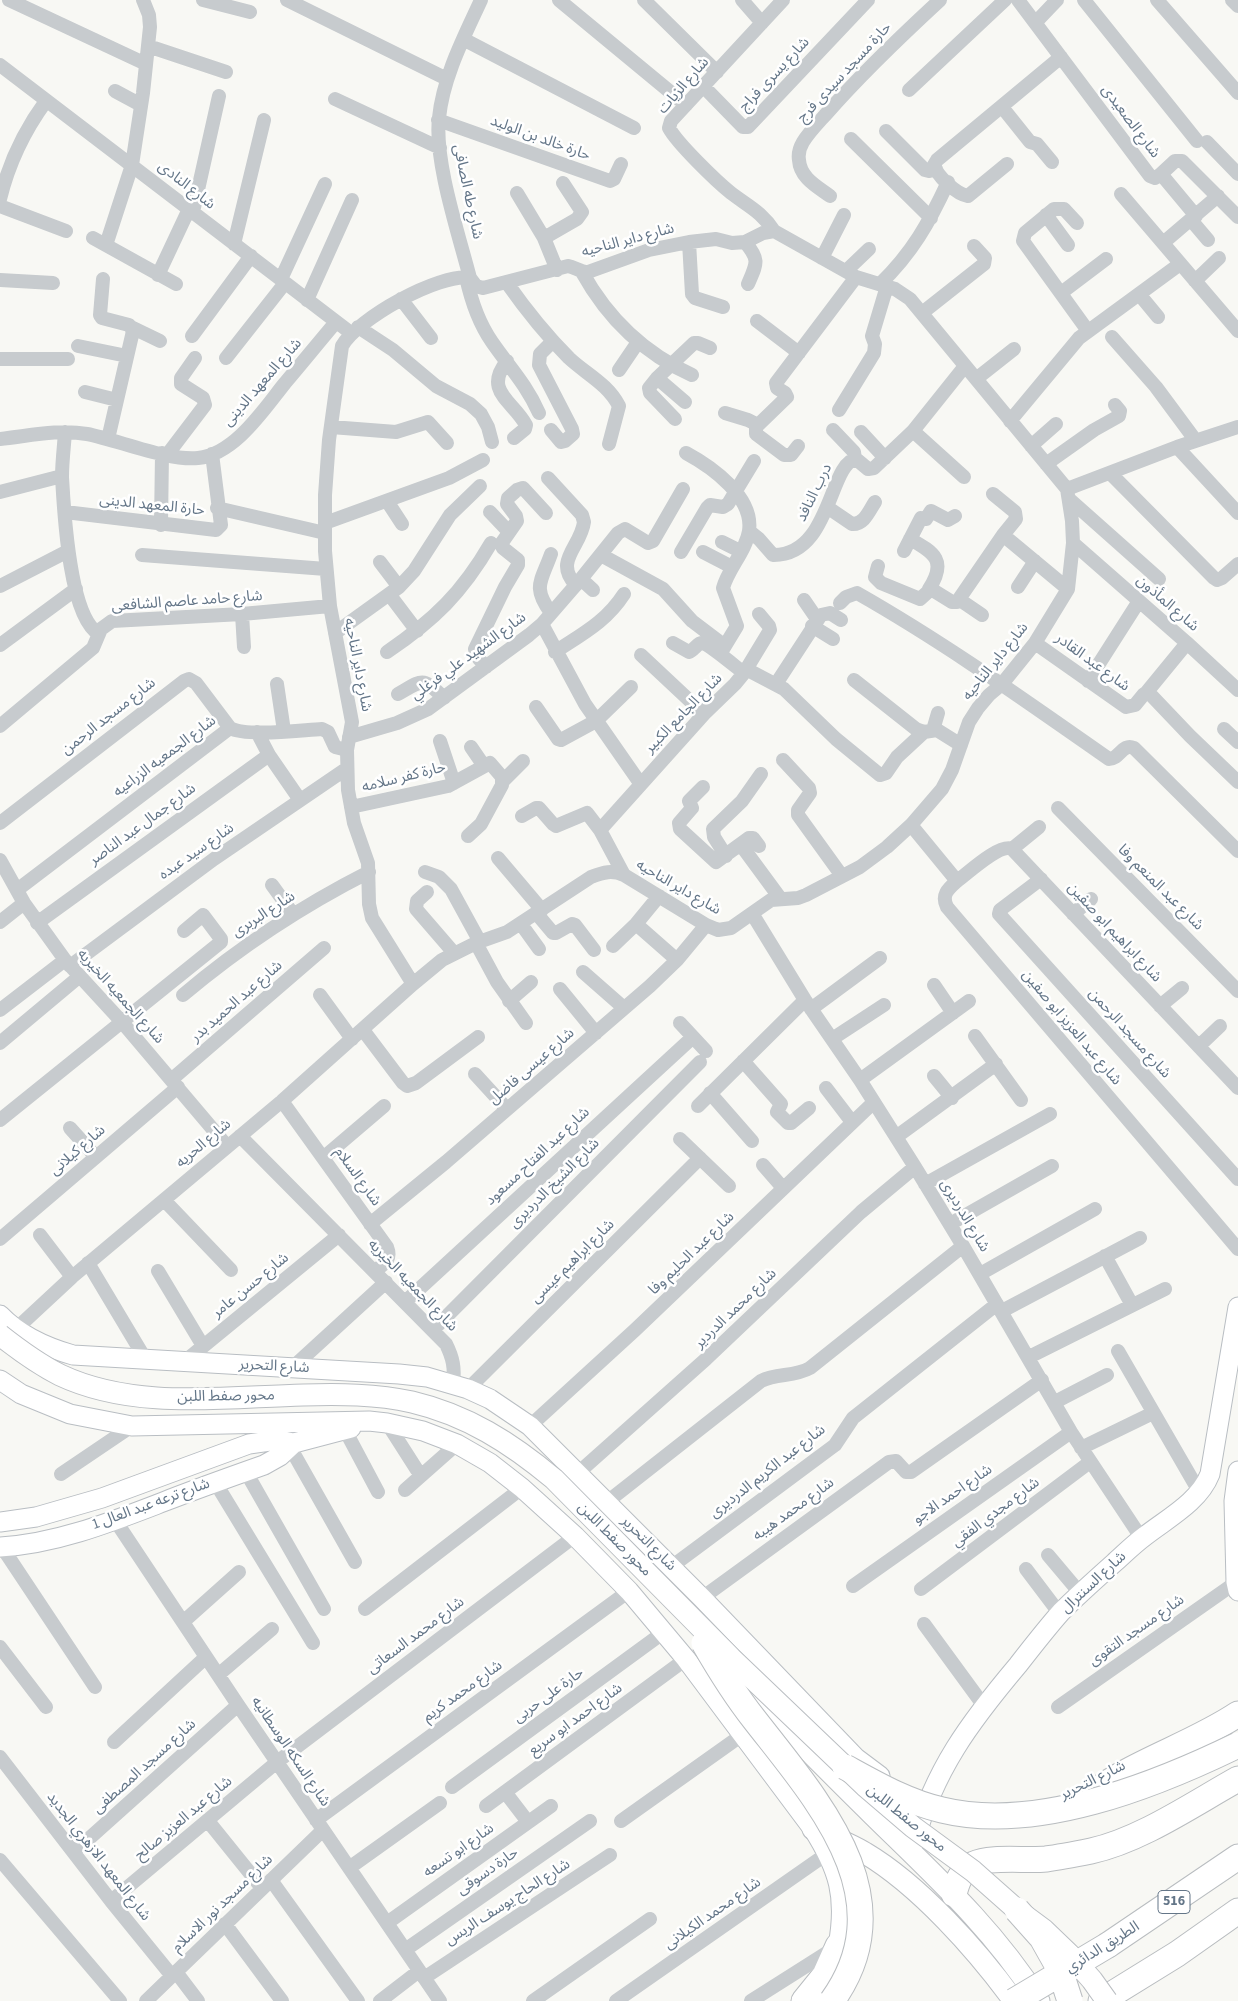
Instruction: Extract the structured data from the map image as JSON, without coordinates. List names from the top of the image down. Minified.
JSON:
{"streets":{"highway":["516","الطريق الدائري"],"main road":["محور صفط اللبن"],"street":["حارة مسجد سيدى فرج","شارع يسرى فراج","شارع الزيات","شارع الصعيدى","حارة خالد بن الوليد","شارع النادى","شارع طه الصافى","شارع داير الناحيه","شارع المعهد الدينى","درب النافد","حارة المعهد الدينى","شارع حامد عاصم الشافعى","شارع المأذون","شارع الشهيد علي فرغلي","شارع عبد القادر","شارع الجامع الكبير","شارع مسجد الرحمن","شارع الجمعيه الزراعيه","حارة كفر سلامه","شارع جمال عبد الناصر","شارع سيد عبده","شارع عبد المنعم وفا","شارع البربرى","شارع ابراهيم ابو صفين","شارع الجمعيه الخيريه","شارع عبد الحميد بدر","شارع عبد العزيز ابو صفين","شارع عيسى فاضل","شارع الحريه","شارع كيلانى","شارع عبد الفتاح مسعود","شارع السلام","شارع الشيخ الدرديرى","شارع الدرديرى","شارع عبد الحليم وفا","شارع ابراهيم عيسى","شارع حسن عامر","شارع محمد الدردير","شارع التحرير","شارع عبد الكريم الدرديرى","شارع احمد الاجو","شارع ترعه عبد العال 1","شارع محمد هيبه","شارع مجدي الفقي","شارع السنترال","شارع مسجد التقوى","شارع محمد السعاتى","شارع محمد كريم","حارة على حربى","شارع احمد ابو سريع","شارع السكه الوسطانيه","شارع مسجد المصطفى","شارع عبد العزيز صالح","شارع ابو تسعه","شارع المعهد الازهري الجديد","حارة دسوقى","شارع الحاج يوسف الريس","شارع مسجد نور الاسلام","شارع محمد الكيلانى"]},"crossings":[["شارع يسرى فراج","شارع الزيات"],["شارع الزيات","شارع داير الناحيه"],["حارة خالد بن الوليد","شارع طه الصافى"],["شارع النادى","شارع داير الناحيه"],["شارع النادى","شارع المعهد الدينى"],["شارع طه الصافى","شارع داير الناحيه"],["شارع داير الناحيه","شارع حامد عاصم الشافعى"],["شارع داير الناحيه","شارع المأذون"],["شارع داير الناحيه","شارع الشهيد علي فرغلي"],["شارع داير الناحيه","شارع عبد القادر"],["شارع داير الناحيه","شارع الجمعيه الزراعيه"],["شارع داير الناحيه","حارة كفر سلامه"],["شارع داير الناحيه","شارع سيد عبده"],["شارع داير الناحيه","شارع البربرى"],["شارع داير الناحيه","شارع عيسى فاضل"],["شارع داير الناحيه","شارع الحريه"],["شارع داير الناحيه","شارع الدرديرى"],["شارع المعهد الدينى","حارة المعهد الدينى"],["شارع الشهيد علي فرغلي","شارع الجمعيه الزراعيه"],["شارع مسجد الرحمن","شارع الجمعيه الزراعيه"],["شارع مسجد الرحمن","شارع ابراهيم ابو صفين"],["شارع الجمعيه الزراعيه","شارع الجمعيه الخيريه"],["شارع جمال عبد الناصر","شارع الجمعيه الخيريه"],["شارع سيد عبده","شارع الجمعيه الخيريه"],["شارع الجمعيه الخيريه","شارع عبد الحميد بدر"],["شارع الجمعيه الخيريه","شارع الحريه"],["شارع الجمعيه الخيريه","شارع كيلانى"],["شارع الجمعيه الخيريه","شارع عبد الفتاح مسعود"],["شارع الجمعيه الخيريه","شارع السلام"],["شارع الجمعيه الخيريه","شارع الشيخ الدرديرى"],["شارع الجمعيه الخيريه","شارع ابراهيم عيسى"],["شارع الجمعيه الخيريه","شارع حسن عامر"],["شارع الجمعيه الخيريه","شارع التحرير"],["شارع عبد الحميد بدر","شارع كيلانى"],["شارع عيسى فاضل","شارع السلام"],["شارع الحريه","شارع السلام"],["شارع الحريه","شارع التحرير"],["شارع الحريه","محور صفط اللبن"],["شارع عبد الفتاح مسعود","شارع الشيخ الدرديرى"],["شارع الدرديرى","شارع عبد الحليم وفا"],["شارع الدرديرى","شارع محمد الدردير"],["شارع الدرديرى","شارع عبد الكريم الدرديرى"],["شارع الدرديرى","شارع احمد الاجو"],["شارع الدرديرى","شارع محمد هيبه"],["شارع الدرديرى","شارع مجدي الفقي"],["شارع الدرديرى","شارع السنترال"],["شارع عبد الحليم وفا","شارع التحرير"],["شارع ابراهيم عيسى","شارع التحرير"],["شارع حسن عامر","شارع التحرير"],["شارع محمد الدردير","شارع التحرير"],["شارع التحرير","محور صفط اللبن"],["شارع التحرير","شارع عبد الكريم الدرديرى"],["شارع التحرير","شارع محمد هيبه"],["شارع التحرير","شارع السنترال"],["محور صفط اللبن","شارع السنترال"],["محور صفط اللبن","شارع احمد ابو سريع"],["شارع ترعه عبد العال 1","شارع السكه الوسطانيه"],["شارع محمد السعاتى","شارع السكه الوسطانيه"],["شارع محمد السعاتى","شارع عبد العزيز صالح"],["شارع محمد كريم","شارع السكه الوسطانيه"],["شارع محمد كريم","شارع مسجد نور الاسلام"],["شارع السكه الوسطانيه","شارع مسجد المصطفى"],["شارع السكه الوسطانيه","شارع عبد العزيز صالح"],["شارع السكه الوسطانيه","شارع ابو تسعه"],["شارع السكه الوسطانيه","حارة دسوقى"],["شارع السكه الوسطانيه","شارع الحاج يوسف الريس"],["شارع السكه الوسطانيه","شارع مسجد نور الاسلام"],["شارع مسجد المصطفى","شارع المعهد الازهري الجديد"],["شارع عبد العزيز صالح","شارع المعهد الازهري الجديد"],["شارع المعهد الازهري الجديد","شارع مسجد نور الاسلام"]]}
